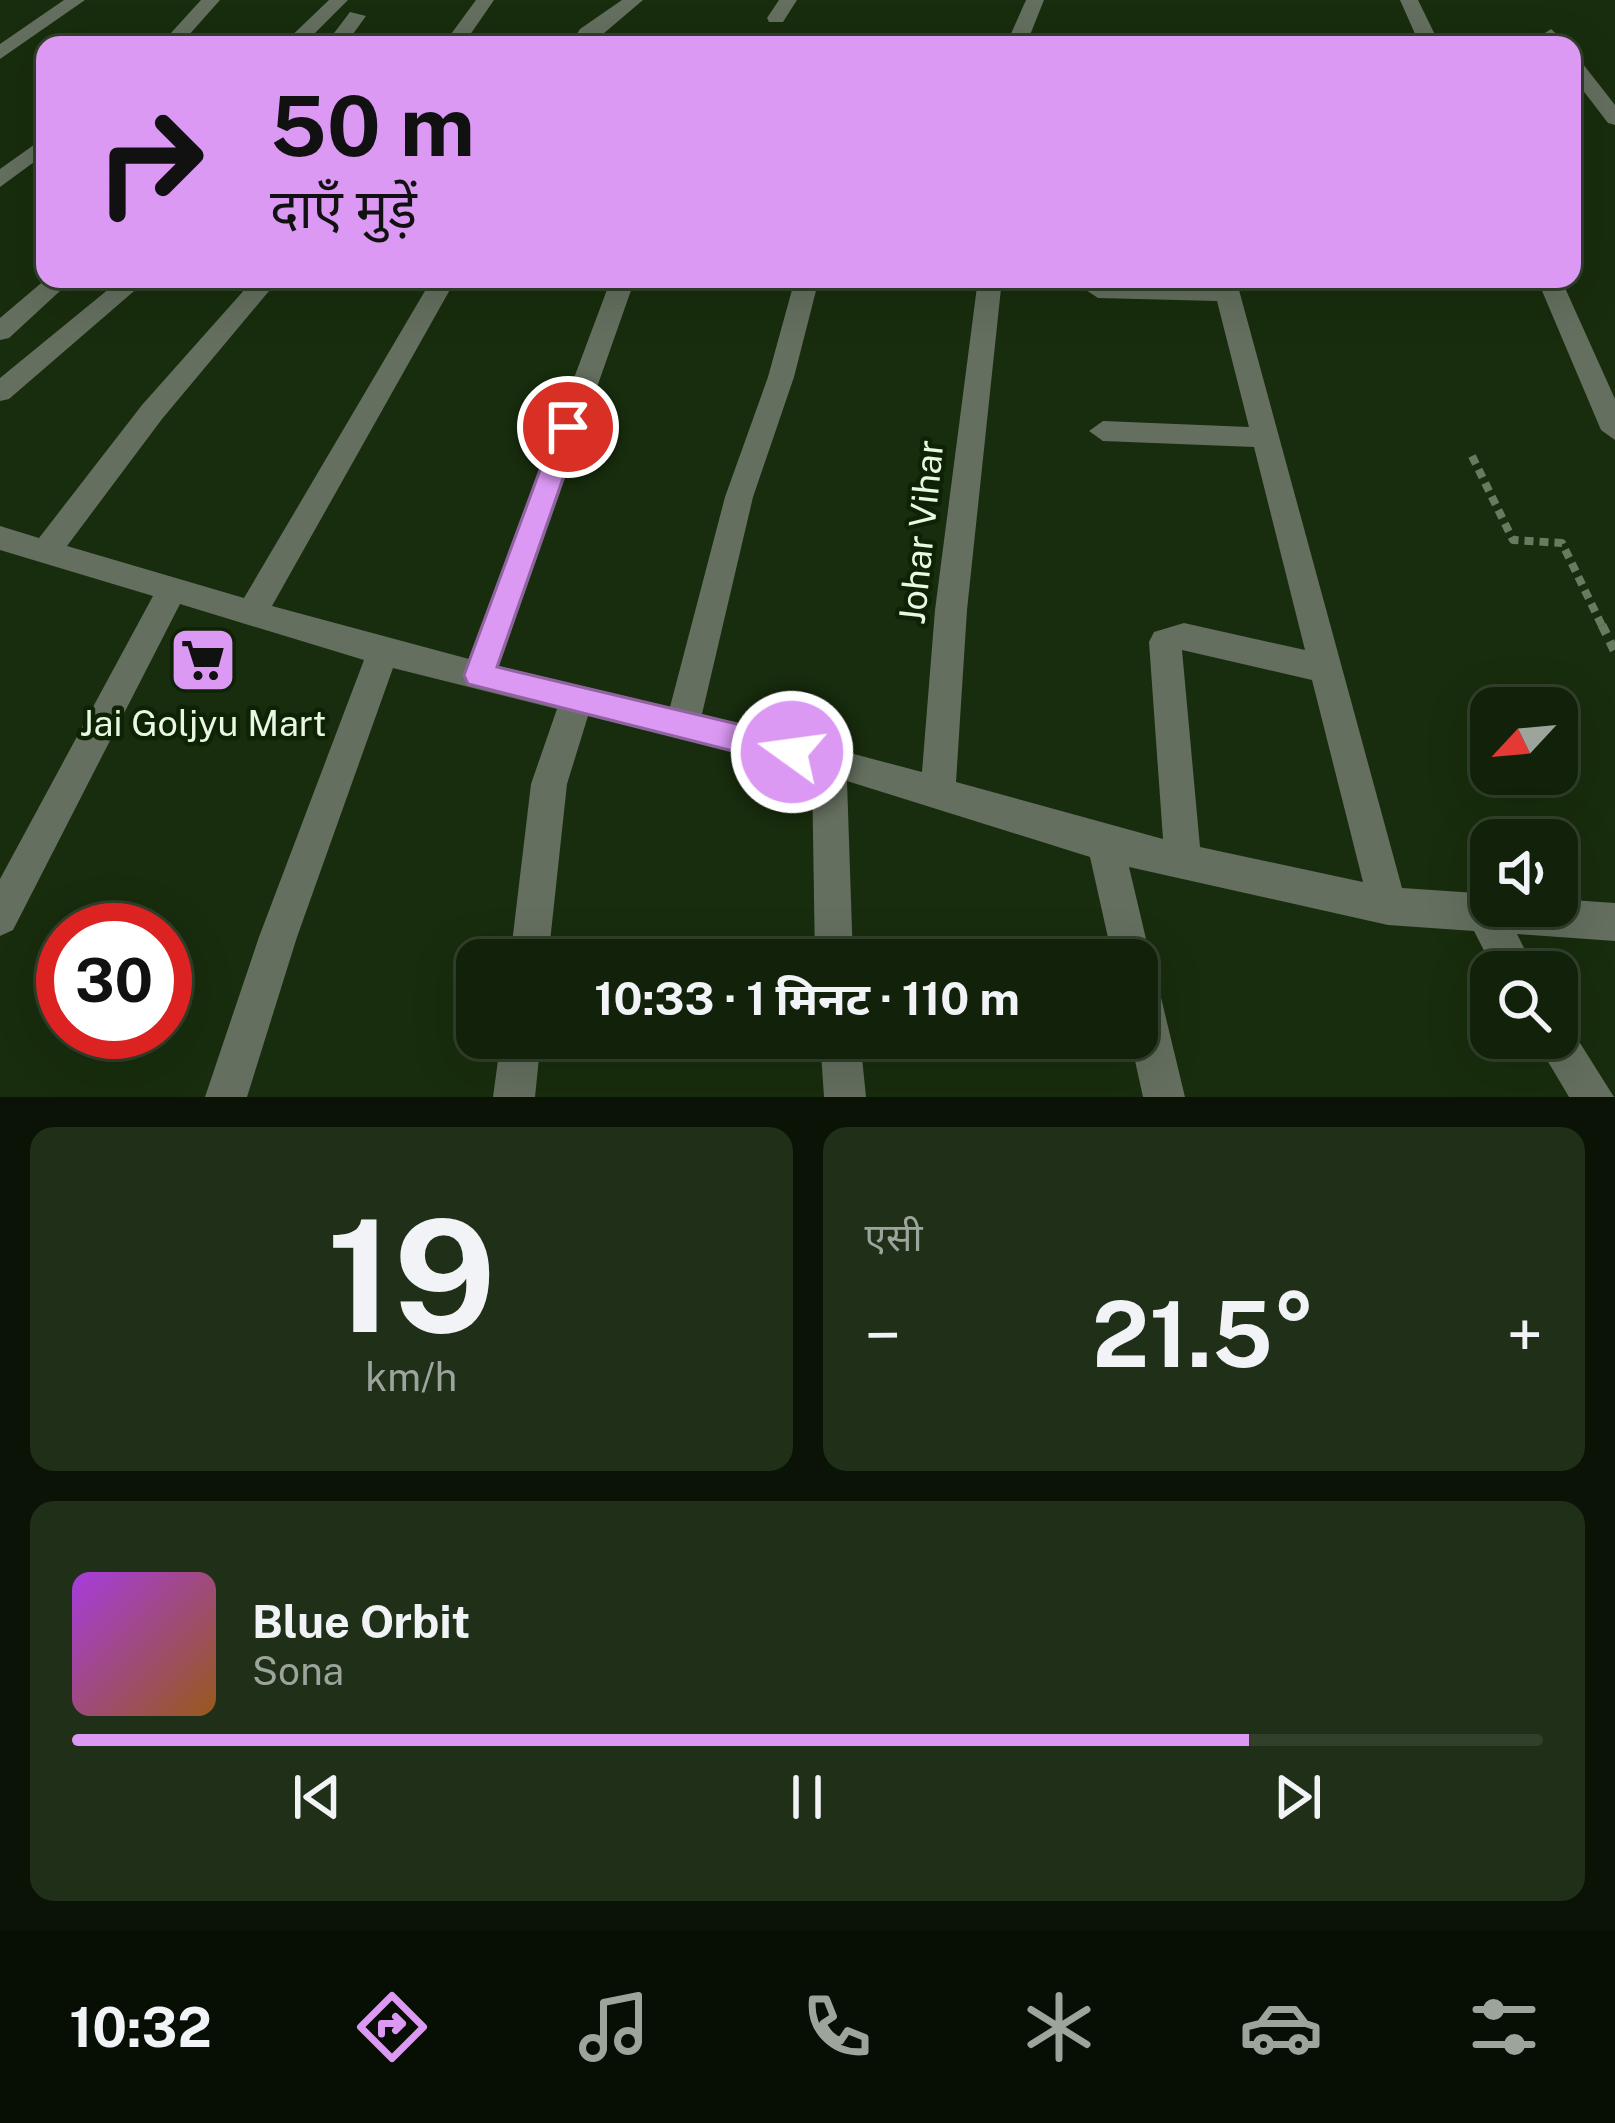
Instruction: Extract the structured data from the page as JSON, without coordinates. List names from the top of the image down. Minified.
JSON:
{"streets":{"street":["Johar Vihar"]},"places":{"supermarket":["Jai Goljyu Mart"]},"north":"bottom left","page":{"turn":["50 m","दाएँ मुड़ें"],"limit":"30","trip":"10:33 · 1 मिनट · 110 m","tile":[["19","km/h"],"एसी"],"heat":["−","21.5°","+"],"song":["Blue Orbit","Sona"],"tabs":"10:32"}}
